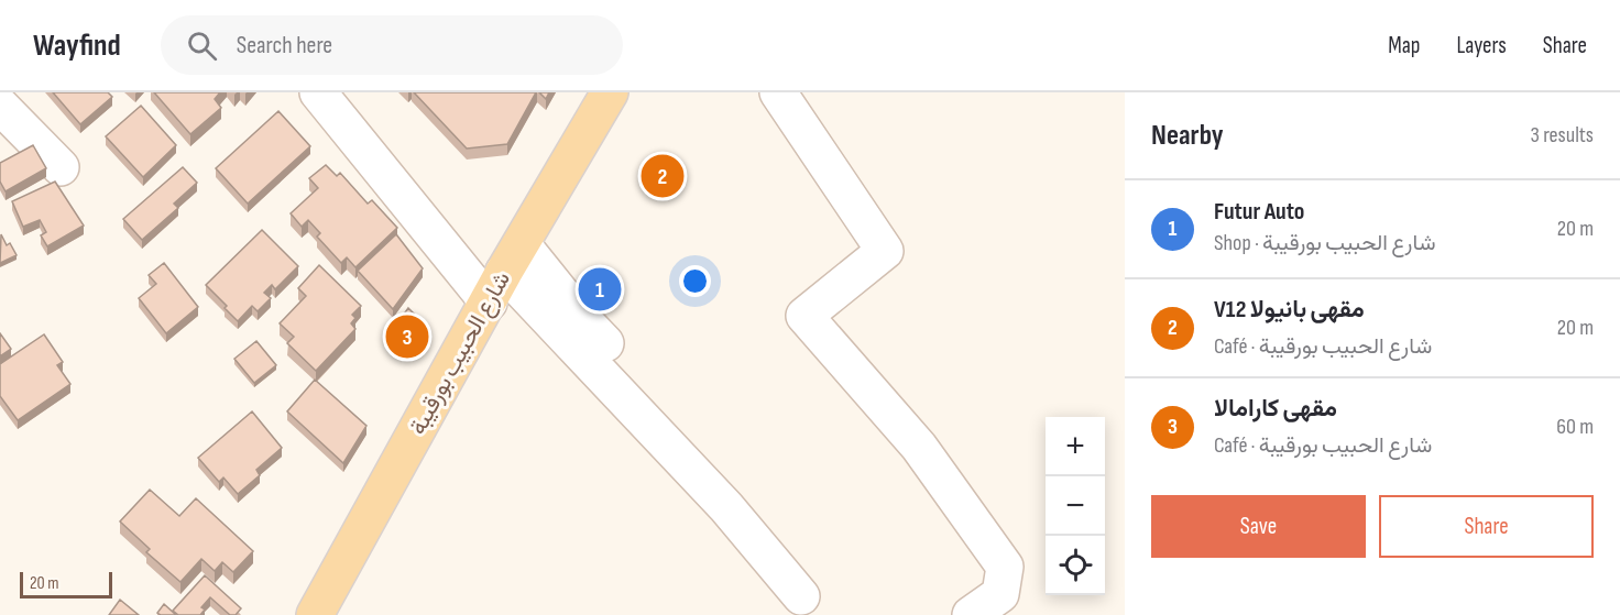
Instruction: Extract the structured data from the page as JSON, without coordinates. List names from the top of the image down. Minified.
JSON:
{"streets":{"main road":["شارع الحبيب بورقيبة"]},"scale_bar":"20 m","page":{"header":"Wayfind","search":"Search here","nav":["Map","Layers","Share"],"heading":["Nearby","3 results"],"pins":["2","1","3"],"list":[{"mark":"1","name":"Futur Auto","note":"Shop · شارع الحبيب بورقيبة","value":"20 m"},{"mark":"2","name":"V12 مقهى بانيولا","note":"Café · شارع الحبيب بورقيبة","value":"20 m"},{"mark":"3","name":"مقهى كارامالا","note":"Café · شارع الحبيب بورقيبة","value":"60 m"}],"map_buttons":["+","−"],"buttons":["Save","Share"],"scale":"20 m"}}
